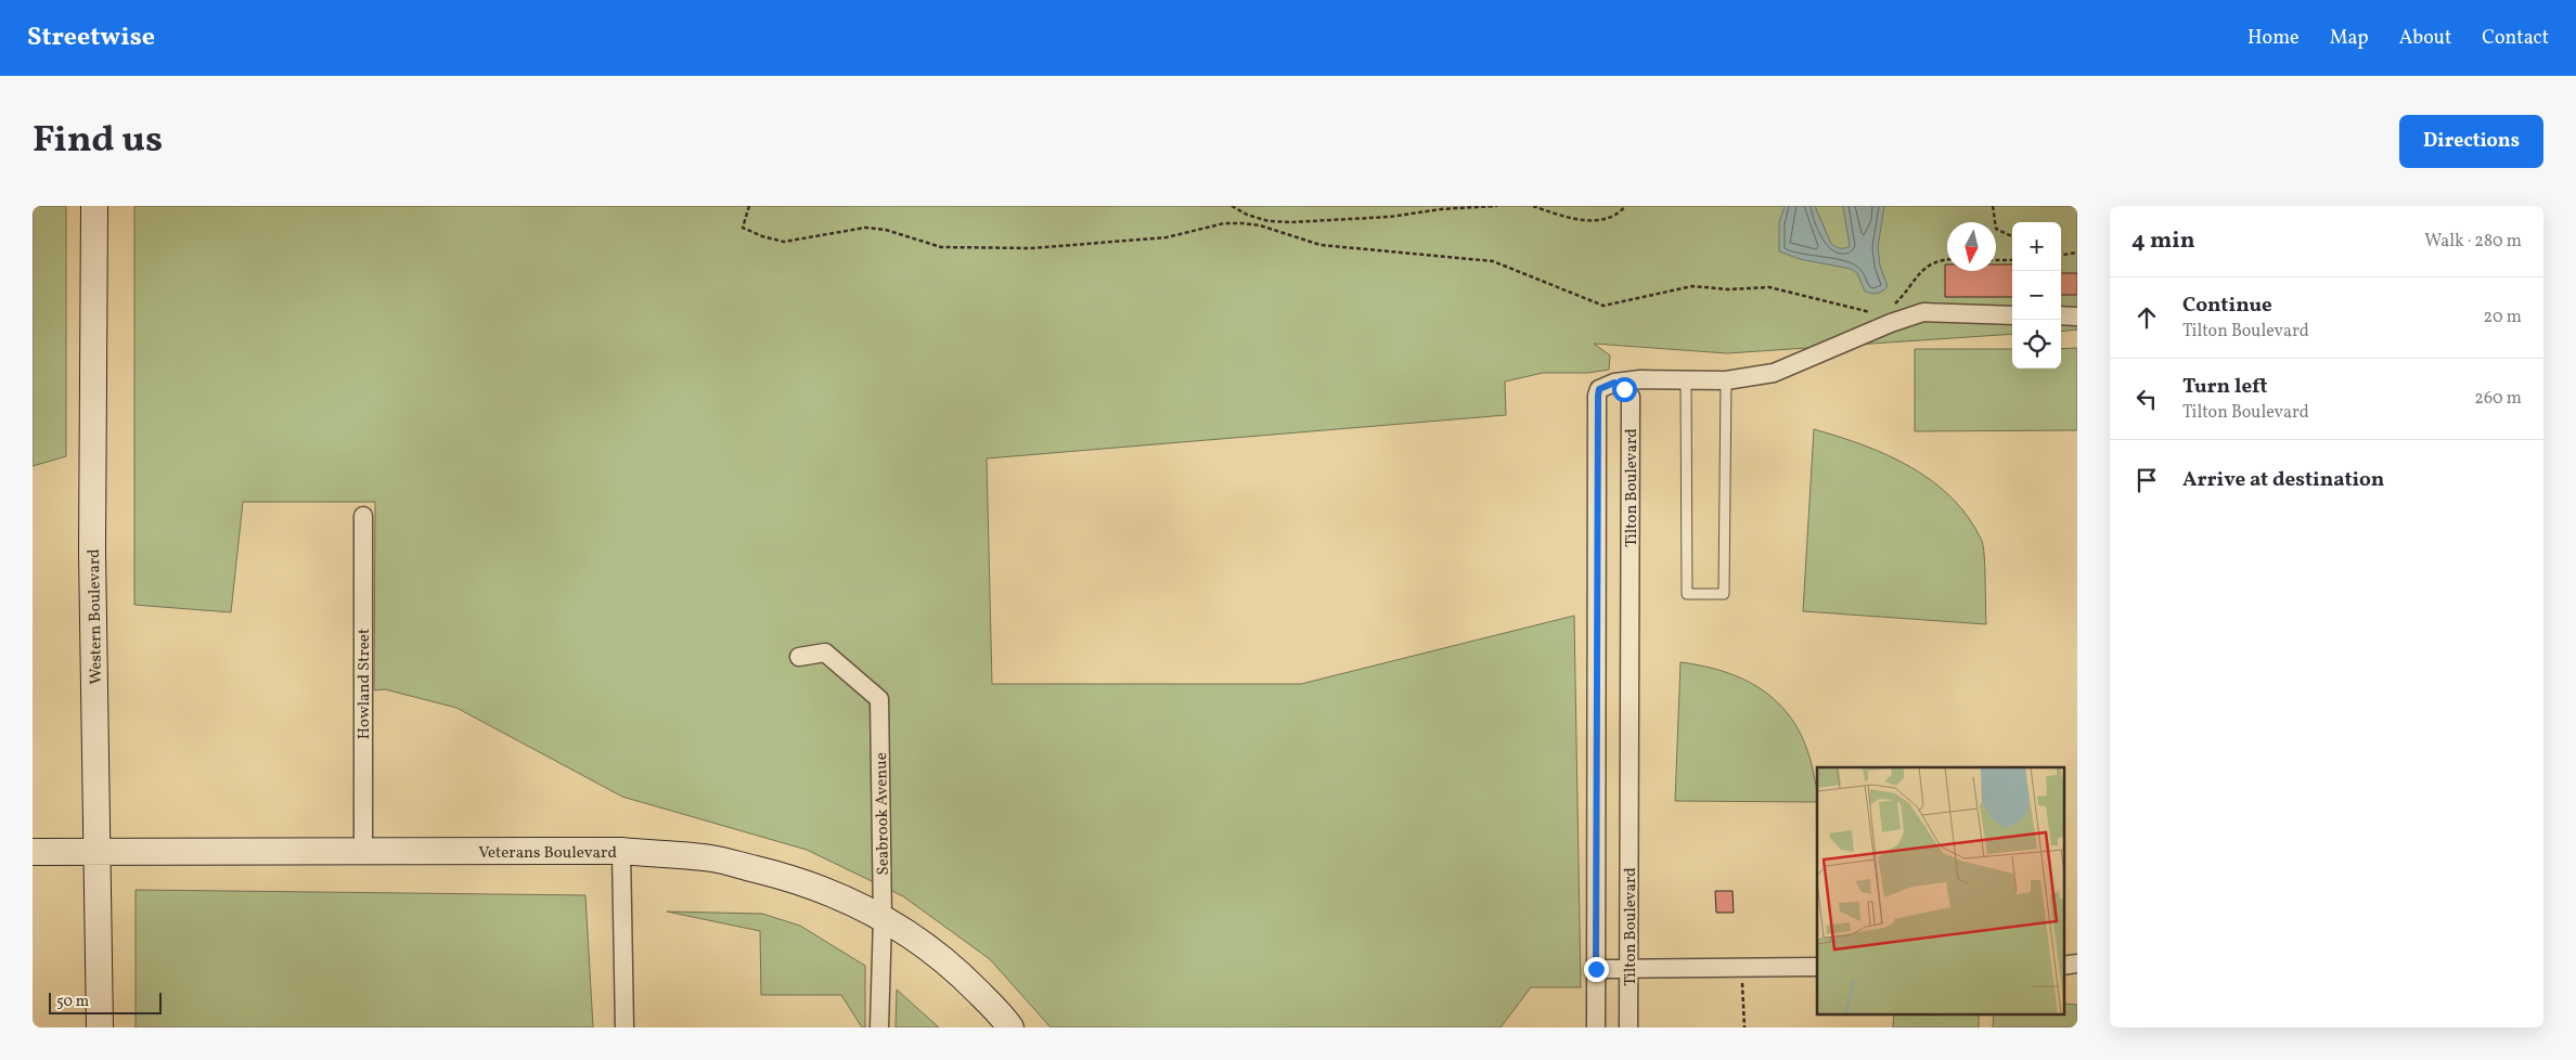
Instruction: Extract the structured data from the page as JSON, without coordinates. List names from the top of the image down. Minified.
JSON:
{"streets":{"main road":["Western Boulevard","Veterans Boulevard"],"street":["Tilton Boulevard","Howland Street","Seabrook Avenue"]},"crossings":[["Western Boulevard","Veterans Boulevard"],["Howland Street","Veterans Boulevard"],["Seabrook Avenue","Veterans Boulevard"]],"scale_bar":"50 m","north":"bottom","page":{"header":"Streetwise","nav":["Home","Map","About","Contact"],"title":"Find us","buttons":"Directions","heading":["4 min","Walk · 280 m"],"map_buttons":["+","−"],"list":[["Continue","Tilton Boulevard","20 m"],["Turn left","Tilton Boulevard","260 m"],"Arrive at destination"],"scale":"50 m"}}
